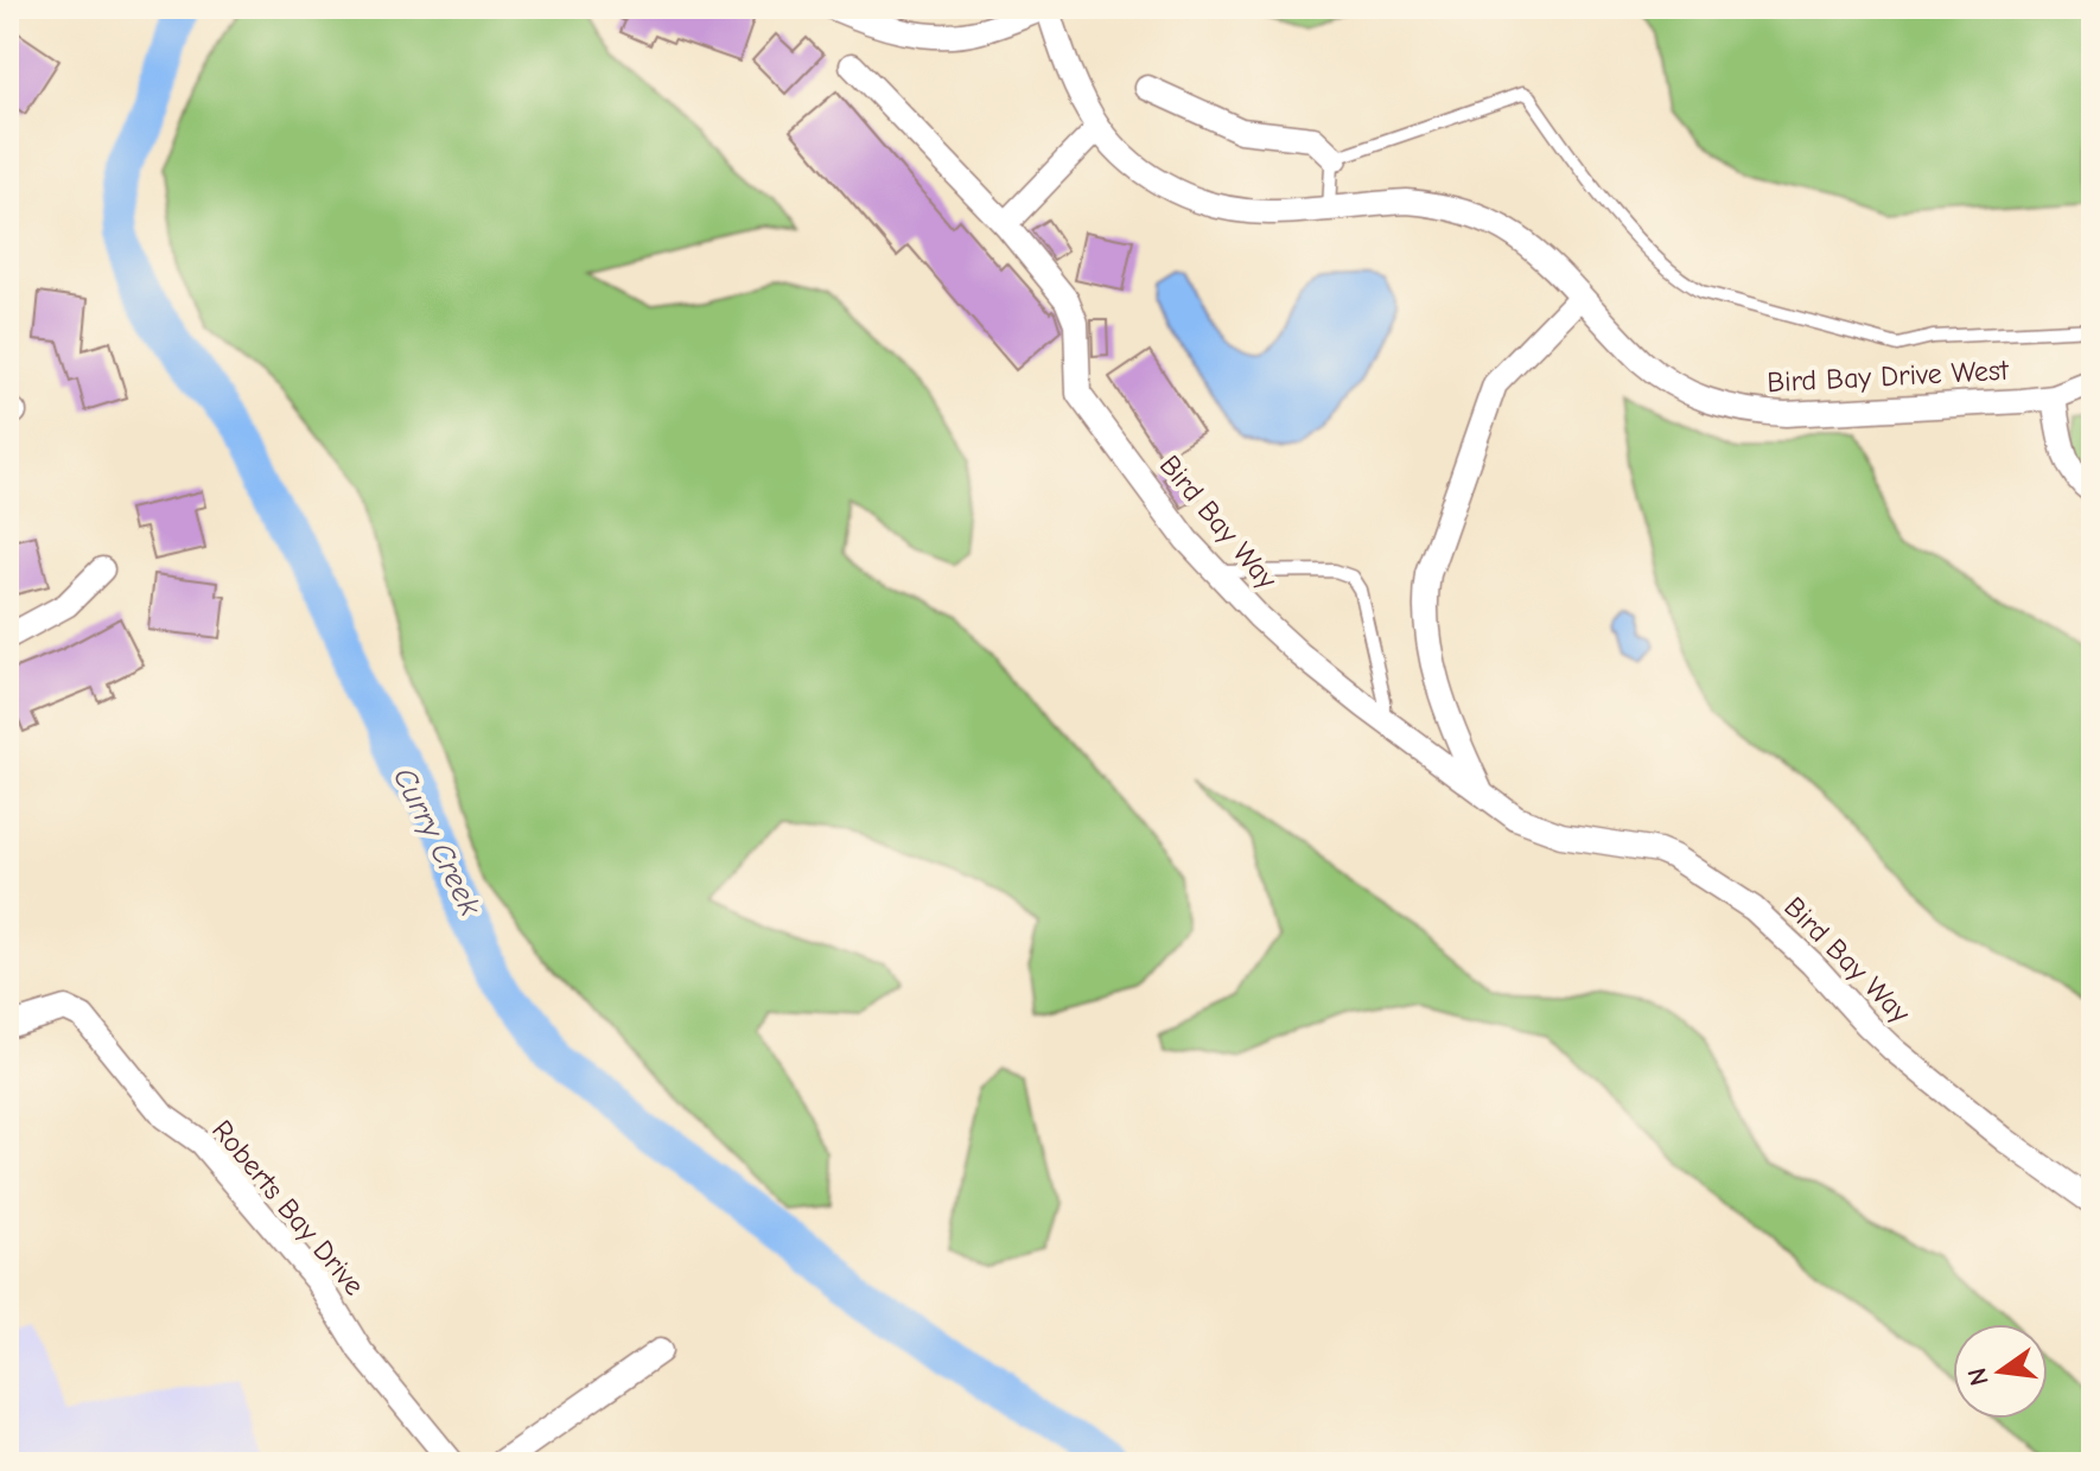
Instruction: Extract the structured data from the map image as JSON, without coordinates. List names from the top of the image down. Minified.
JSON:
{"streets":{"street":["Bird Bay Drive West","Bird Bay Way","Roberts Bay Drive"]},"crossings":[["Bird Bay Drive West","Bird Bay Way"]],"water":["Curry Creek"],"north":"left"}
